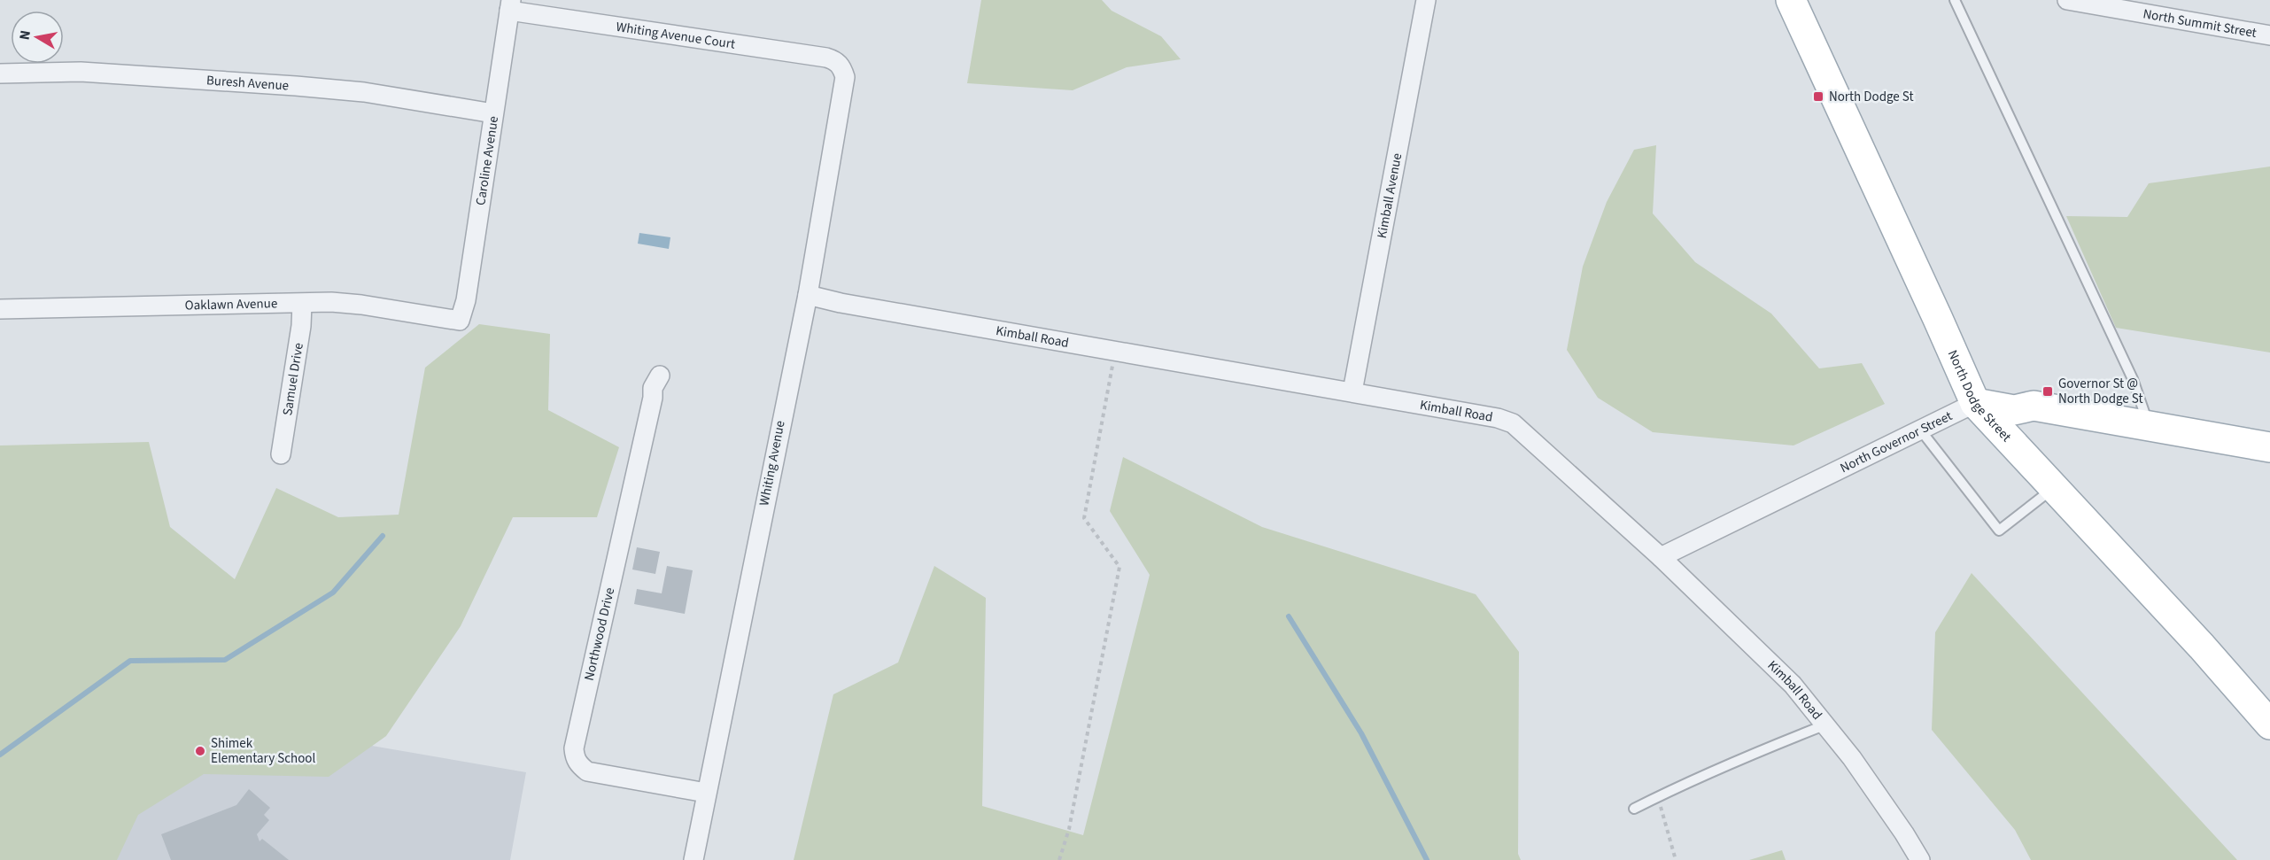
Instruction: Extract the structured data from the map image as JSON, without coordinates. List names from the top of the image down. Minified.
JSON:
{"streets":{"main road":["North Dodge Street"],"street":["North Summit Street","Whiting Avenue Court","Buresh Avenue","Caroline Avenue","Kimball Avenue","Oaklawn Avenue","Kimball Road","Samuel Drive","North Governor Street","Whiting Avenue","Northwood Drive"]},"crossings":[["Whiting Avenue Court","Caroline Avenue"],["Whiting Avenue Court","Whiting Avenue"],["Buresh Avenue","Caroline Avenue"],["Caroline Avenue","Oaklawn Avenue"],["Kimball Avenue","Kimball Road"],["Oaklawn Avenue","Samuel Drive"],["Kimball Road","North Governor Street"],["Kimball Road","Whiting Avenue"],["North Dodge Street","North Governor Street"],["Whiting Avenue","Northwood Drive"]],"places":{"transit":["North Dodge St","Governor St @ North Dodge St"],"other":["Shimek Elementary School"]},"north":"left"}
